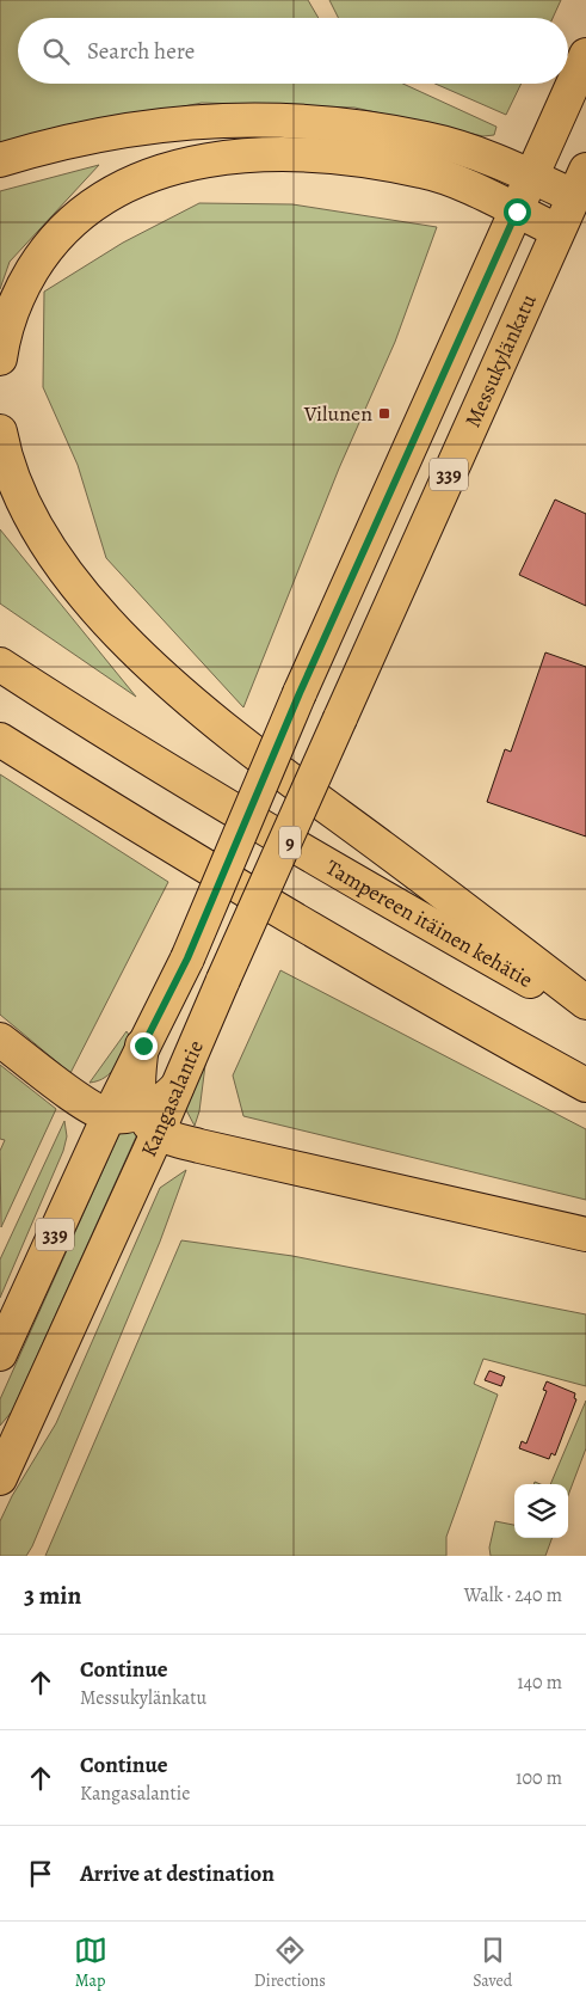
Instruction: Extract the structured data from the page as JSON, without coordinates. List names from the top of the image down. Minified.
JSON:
{"streets":{"main road":["Messukylänkatu","339","9","Tampereen itäinen kehätie","Kangasalantie"]},"crossings":[["Messukylänkatu","Kangasalantie"]],"places":{"transit":["Vilunen"]},"page":{"search":"Search here","heading":["3 min","Walk · 240 m"],"list":[["Continue","Messukylänkatu","140 m"],["Continue","Kangasalantie","100 m"],"Arrive at destination"],"nav":["Map","Directions","Saved"]}}
